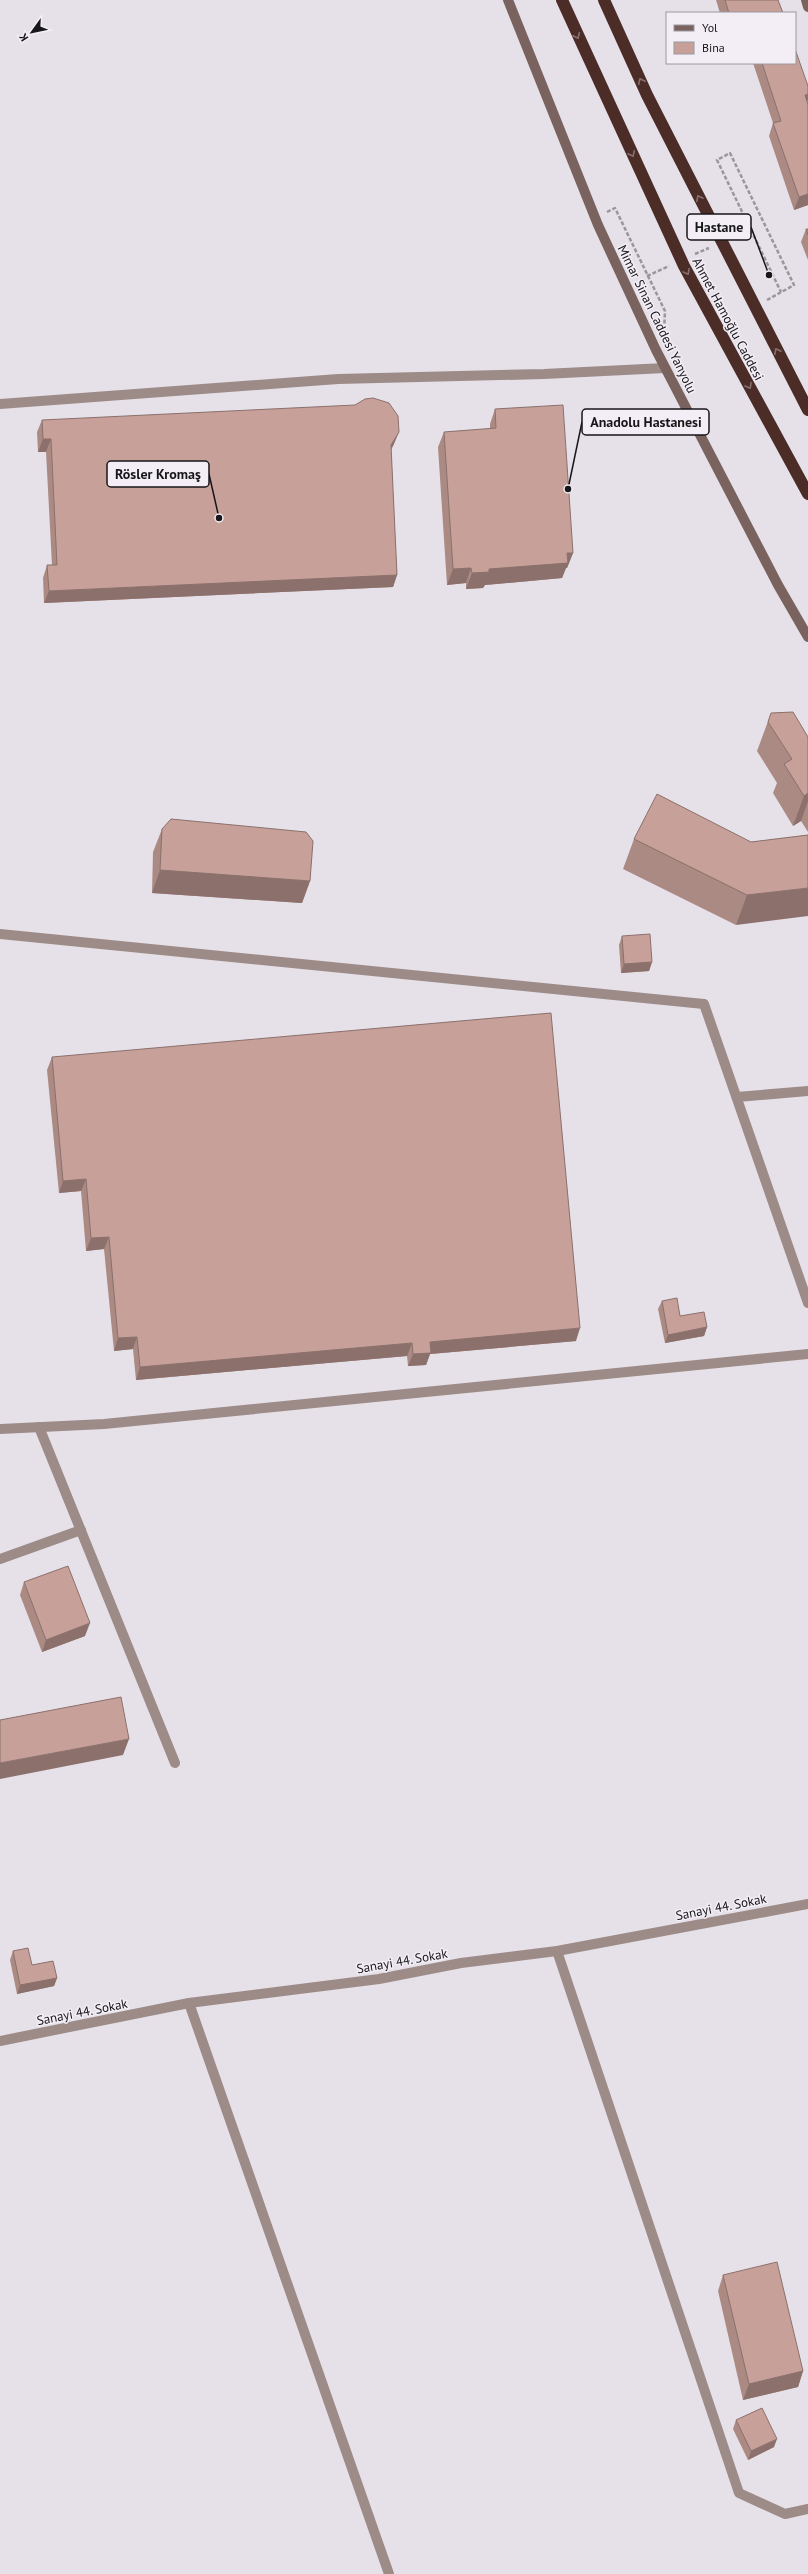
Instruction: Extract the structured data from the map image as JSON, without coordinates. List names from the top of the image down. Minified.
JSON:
{"streets":{"highway":["Ahmet Hamoğlu Caddesi"],"main road":["Mimar Sinan Caddesi Yanyolu"],"street":["Sanayi 44. Sokak"]},"places":["Hastane","Anadolu Hastanesi","Rösler Kromaş"],"legend":["Yol","Bina"],"north":"bottom left"}
